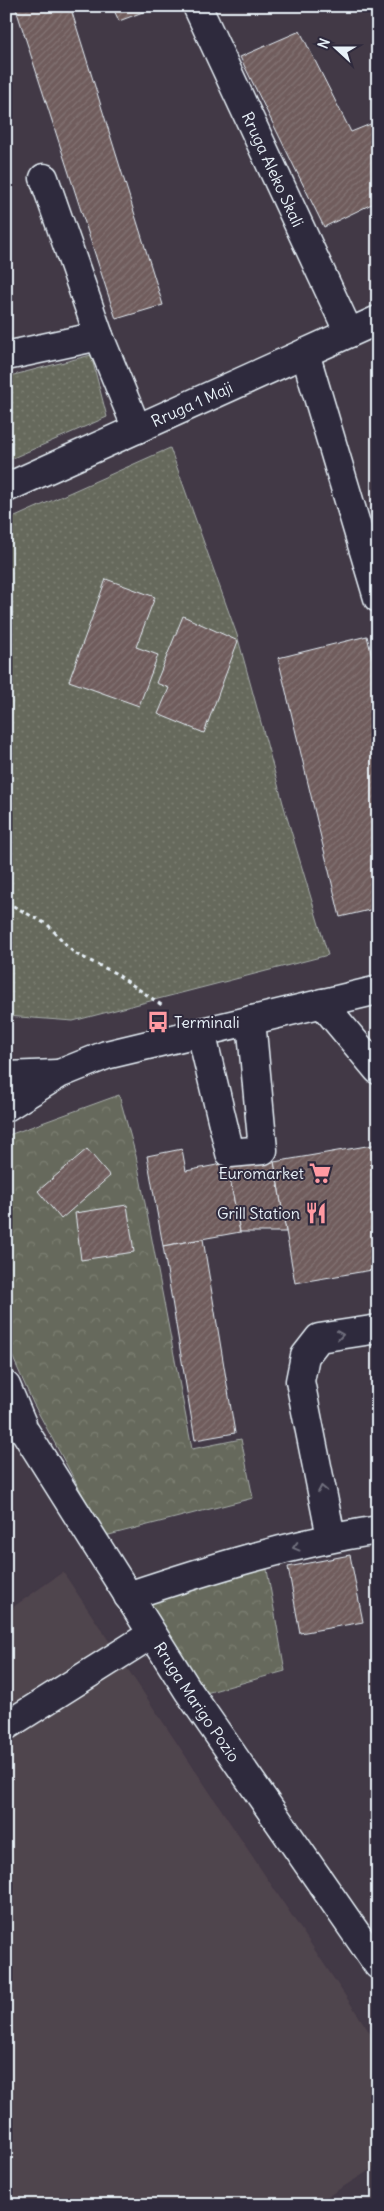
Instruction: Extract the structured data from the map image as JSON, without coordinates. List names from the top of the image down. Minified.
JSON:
{"streets":{"street":["Rruga Aleko Skali","Rruga 1 Maji","Rruga Marigo Pozio"]},"crossings":[["Rruga Aleko Skali","Rruga 1 Maji"]],"places":{"bus stop":["Terminali"],"supermarket":["Euromarket"],"restaurant":["Grill Station"]},"north":"left"}
